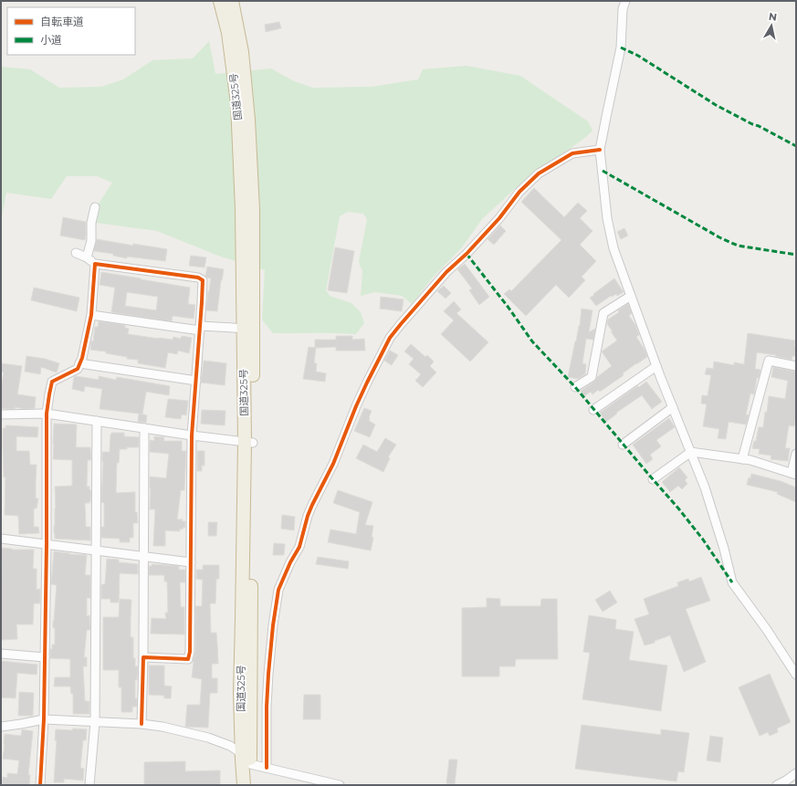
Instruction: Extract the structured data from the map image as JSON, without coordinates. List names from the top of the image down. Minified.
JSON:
{"streets":{"highway":["国道325号"]},"legend":["自転車道","小道"],"north":"top"}
